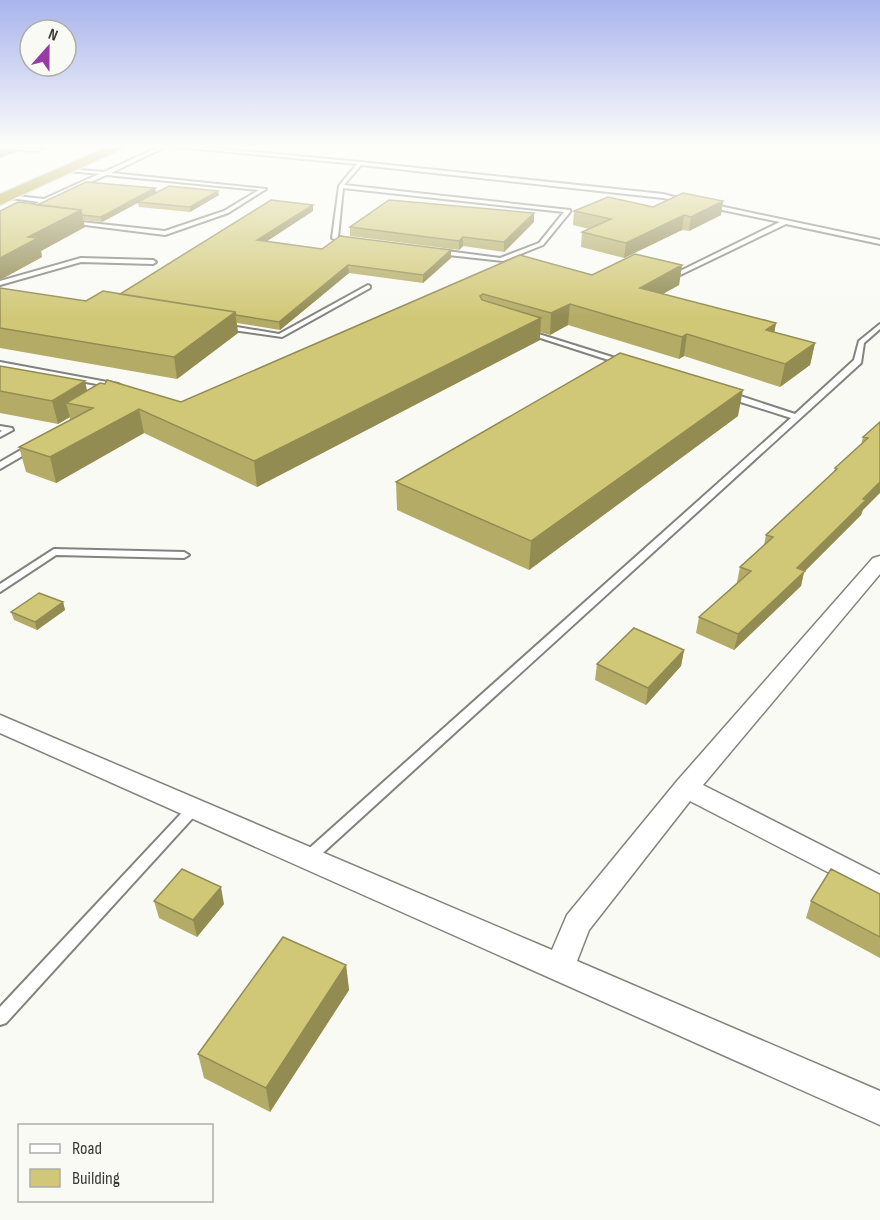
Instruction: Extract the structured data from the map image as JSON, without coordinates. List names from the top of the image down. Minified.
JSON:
{"legend":["Road","Building"],"north":"top"}
